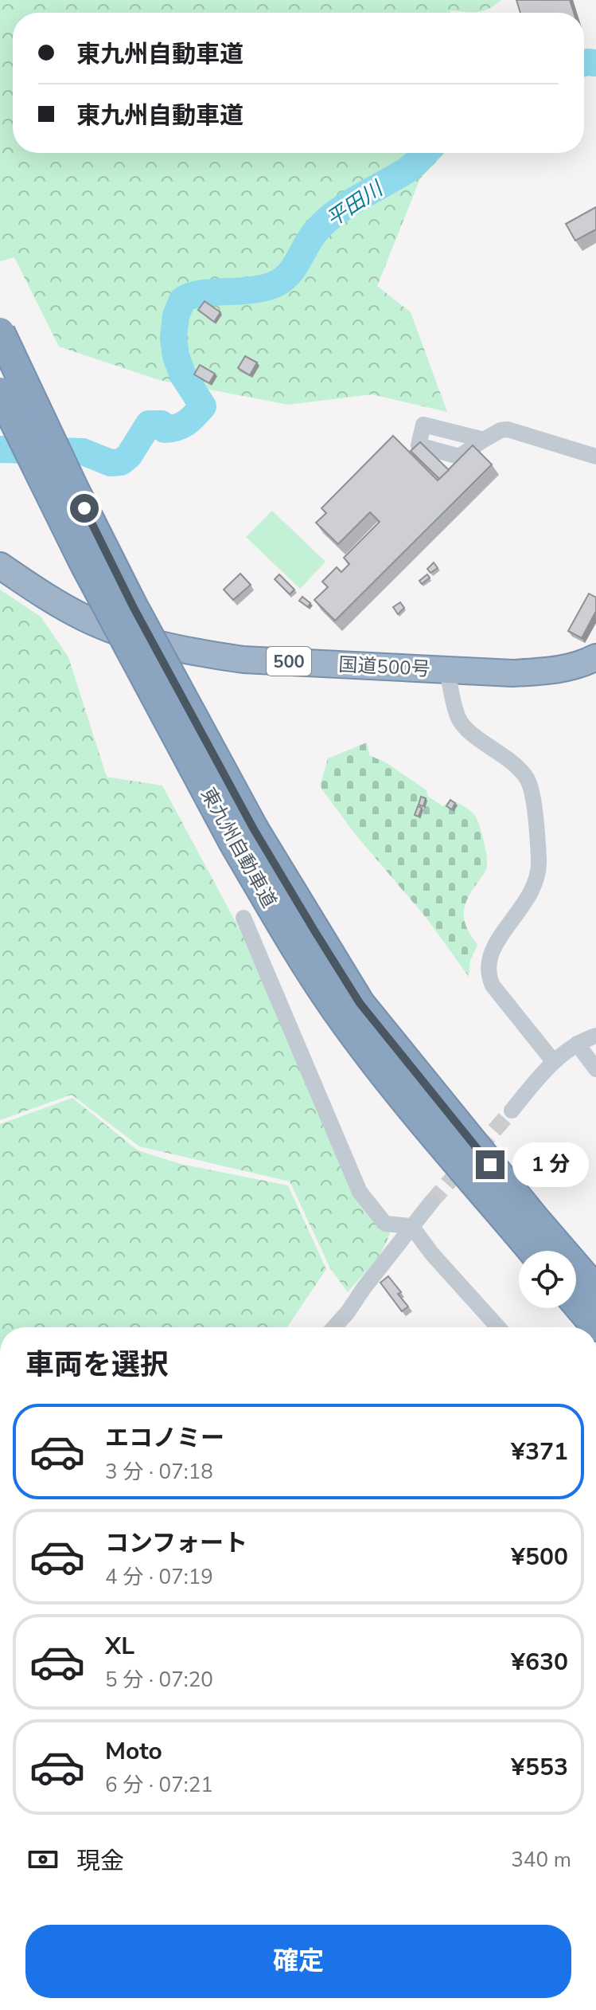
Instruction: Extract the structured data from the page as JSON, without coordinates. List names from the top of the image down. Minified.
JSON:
{"streets":{"highway":["500","国道500号","東九州自動車道"]},"water":["平田川"],"page":{"banner":["東九州自動車道","東九州自動車道"],"bubble":"1 分","heading":"車両を選択","list":[{"name":"エコノミー","note":"3 分 · 07:18","value":"¥371"},{"name":"コンフォート","note":"4 分 · 07:19","value":"¥500"},{"name":"XL","note":"5 分 · 07:20","value":"¥630"},{"name":"Moto","note":"6 分 · 07:21","value":"¥553"}],"pay":["現金","340 m"],"buttons":"確定"}}
